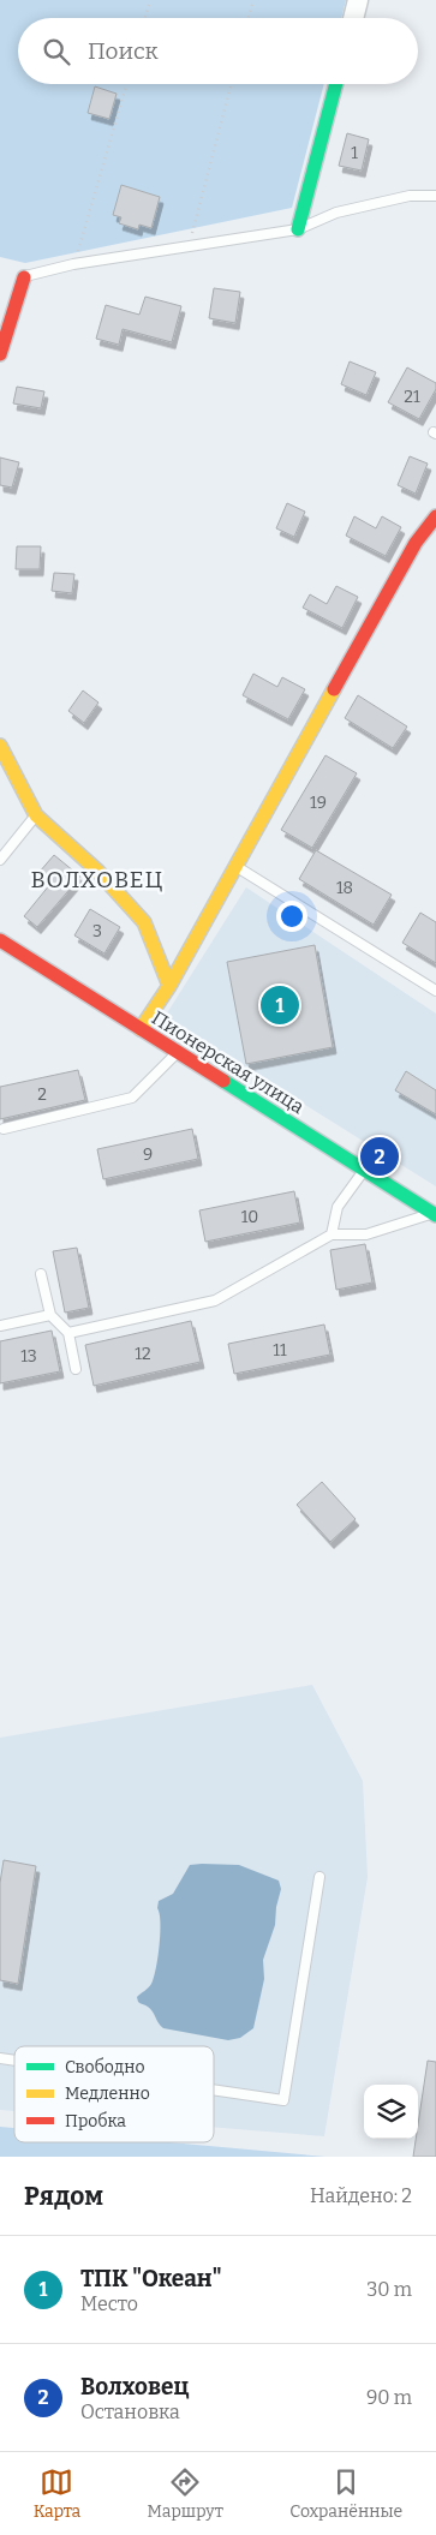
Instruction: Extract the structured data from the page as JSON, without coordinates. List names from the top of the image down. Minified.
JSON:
{"streets":{"street":["Пионерская улица"]},"districts":["ВОЛХОВЕЦ"],"house_numbers":["1","21","19","18","3","2","9","10","11","12","13"],"legend":["Свободно","Медленно","Пробка"],"page":{"search":"Поиск","pins":["1","2"],"heading":["Рядом","Найдено: 2"],"list":[{"mark":"1","name":"ТПК \"Океан\"","note":"Место","value":"30 m"},{"mark":"2","name":"Волховец","note":"Остановка","value":"90 m"}],"nav":["Карта","Маршрут","Сохранённые"]}}
